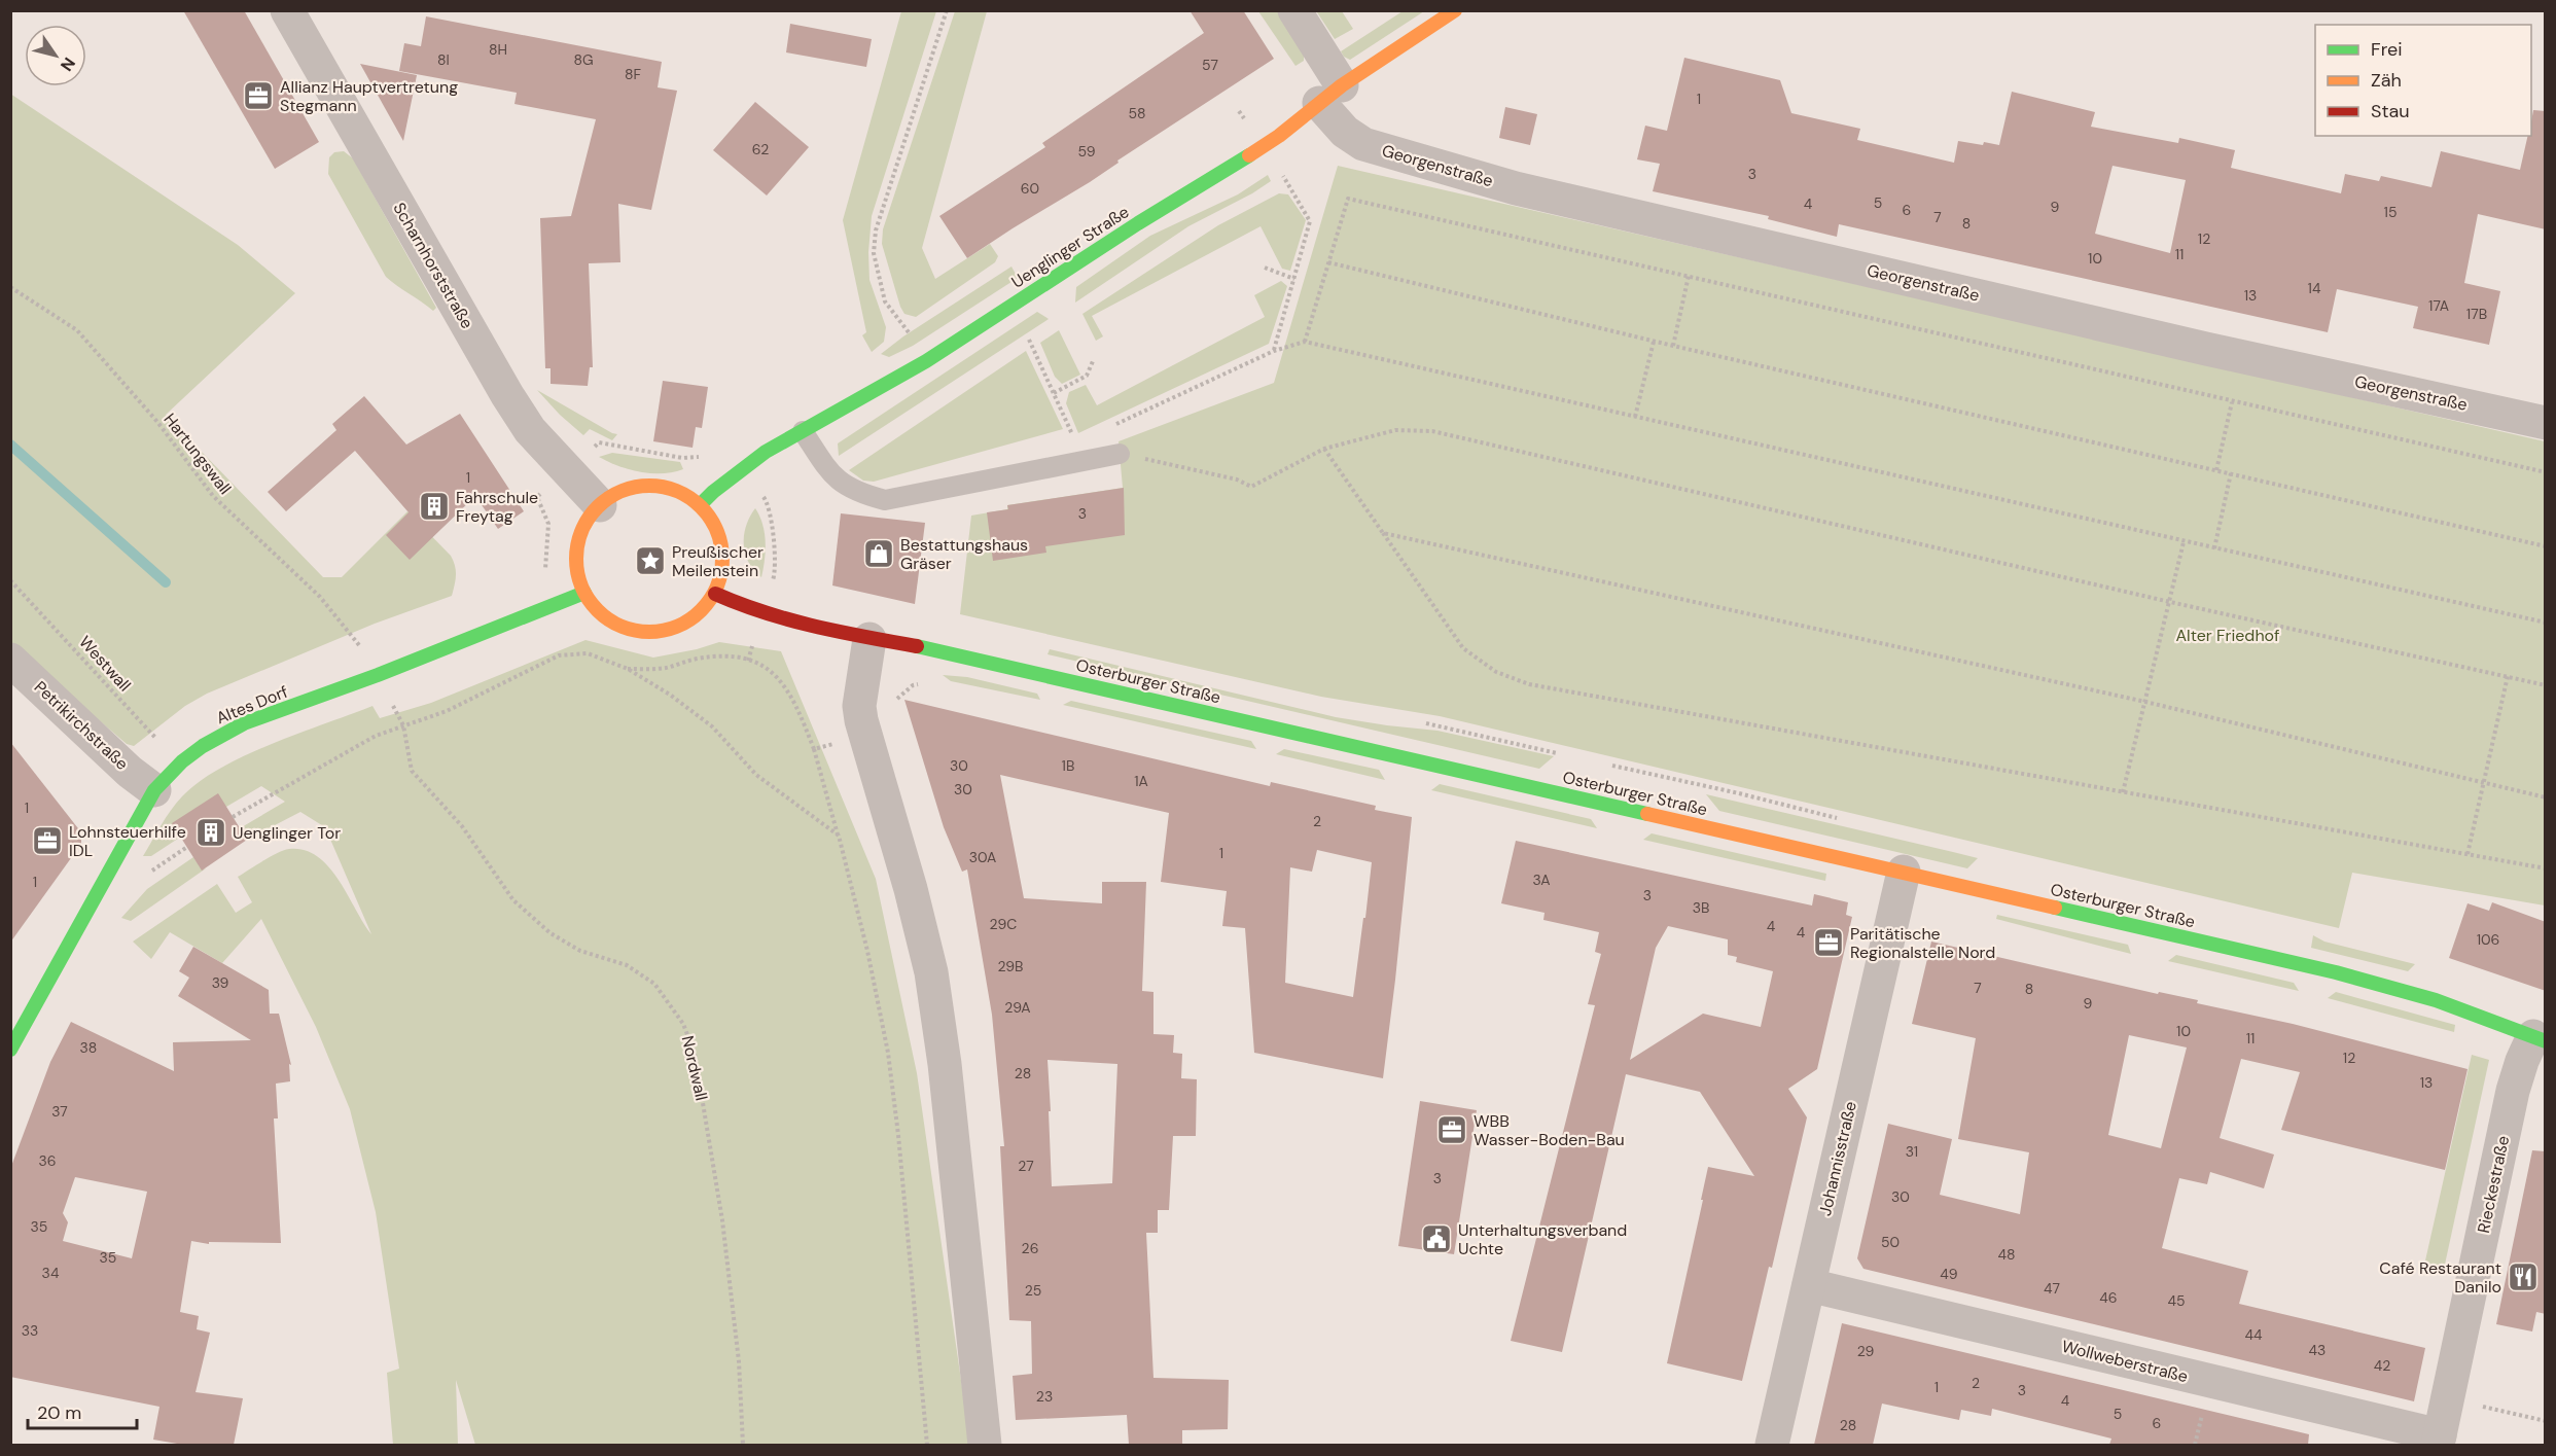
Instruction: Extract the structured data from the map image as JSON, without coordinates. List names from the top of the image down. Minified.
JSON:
{"streets":{"main road":["Uenglinger Straße","Osterburger Straße","Altes Dorf"],"street":["Georgenstraße","Scharnhorststraße","Petrikirchstraße","Johannisstraße","Rieckestraße","Wollweberstraße"],"path":["Hartungswall","Westwall","Nordwall"]},"crossings":[["Georgenstraße","Uenglinger Straße"],["Uenglinger Straße","Scharnhorststraße"],["Uenglinger Straße","Osterburger Straße"],["Uenglinger Straße","Altes Dorf"],["Scharnhorststraße","Osterburger Straße"],["Scharnhorststraße","Altes Dorf"],["Hartungswall","Altes Dorf"],["Hartungswall","Nordwall"],["Westwall","Altes Dorf"],["Osterburger Straße","Altes Dorf"],["Osterburger Straße","Johannisstraße"],["Osterburger Straße","Rieckestraße"],["Altes Dorf","Petrikirchstraße"],["Altes Dorf","Nordwall"],["Johannisstraße","Wollweberstraße"],["Rieckestraße","Wollweberstraße"]],"parks":["Alter Friedhof"],"places":{"office":["Allianz Hauptvertretung Stegmann","Lohnsteuerhilfe IDL","Paritätische Regionalstelle Nord","WBB Wasser-Boden-Bau"],"building":["Fahrschule Freytag","Uenglinger Tor"],"shop":["Bestattungshaus Gräser"],"place":["Preußischer Meilenstein"],"public building":["Unterhaltungsverband Uchte"],"restaurant":["Café Restaurant Danilo"]},"house_numbers":["8H","8I","8G","57","8F","1","58","62","59","3","60","5","4","9","6","15","7","8","12","11","10","14","13","17A","17B","1","3","30","1B","1A","30","1","2","1","30A","3A","1","3","3B","29C","4","4","106","29B","39","7","8","9","29A","10","11","38","12","28","13","37","31","36","27","3","30","35","50","26","48","35","34","49","47","25","46","45","33","44","43","29","42","2","1","3","23","4","5","6","28"],"legend":["Frei","Zäh","Stau"],"scale_bar":"20 m","north":"bottom right"}
